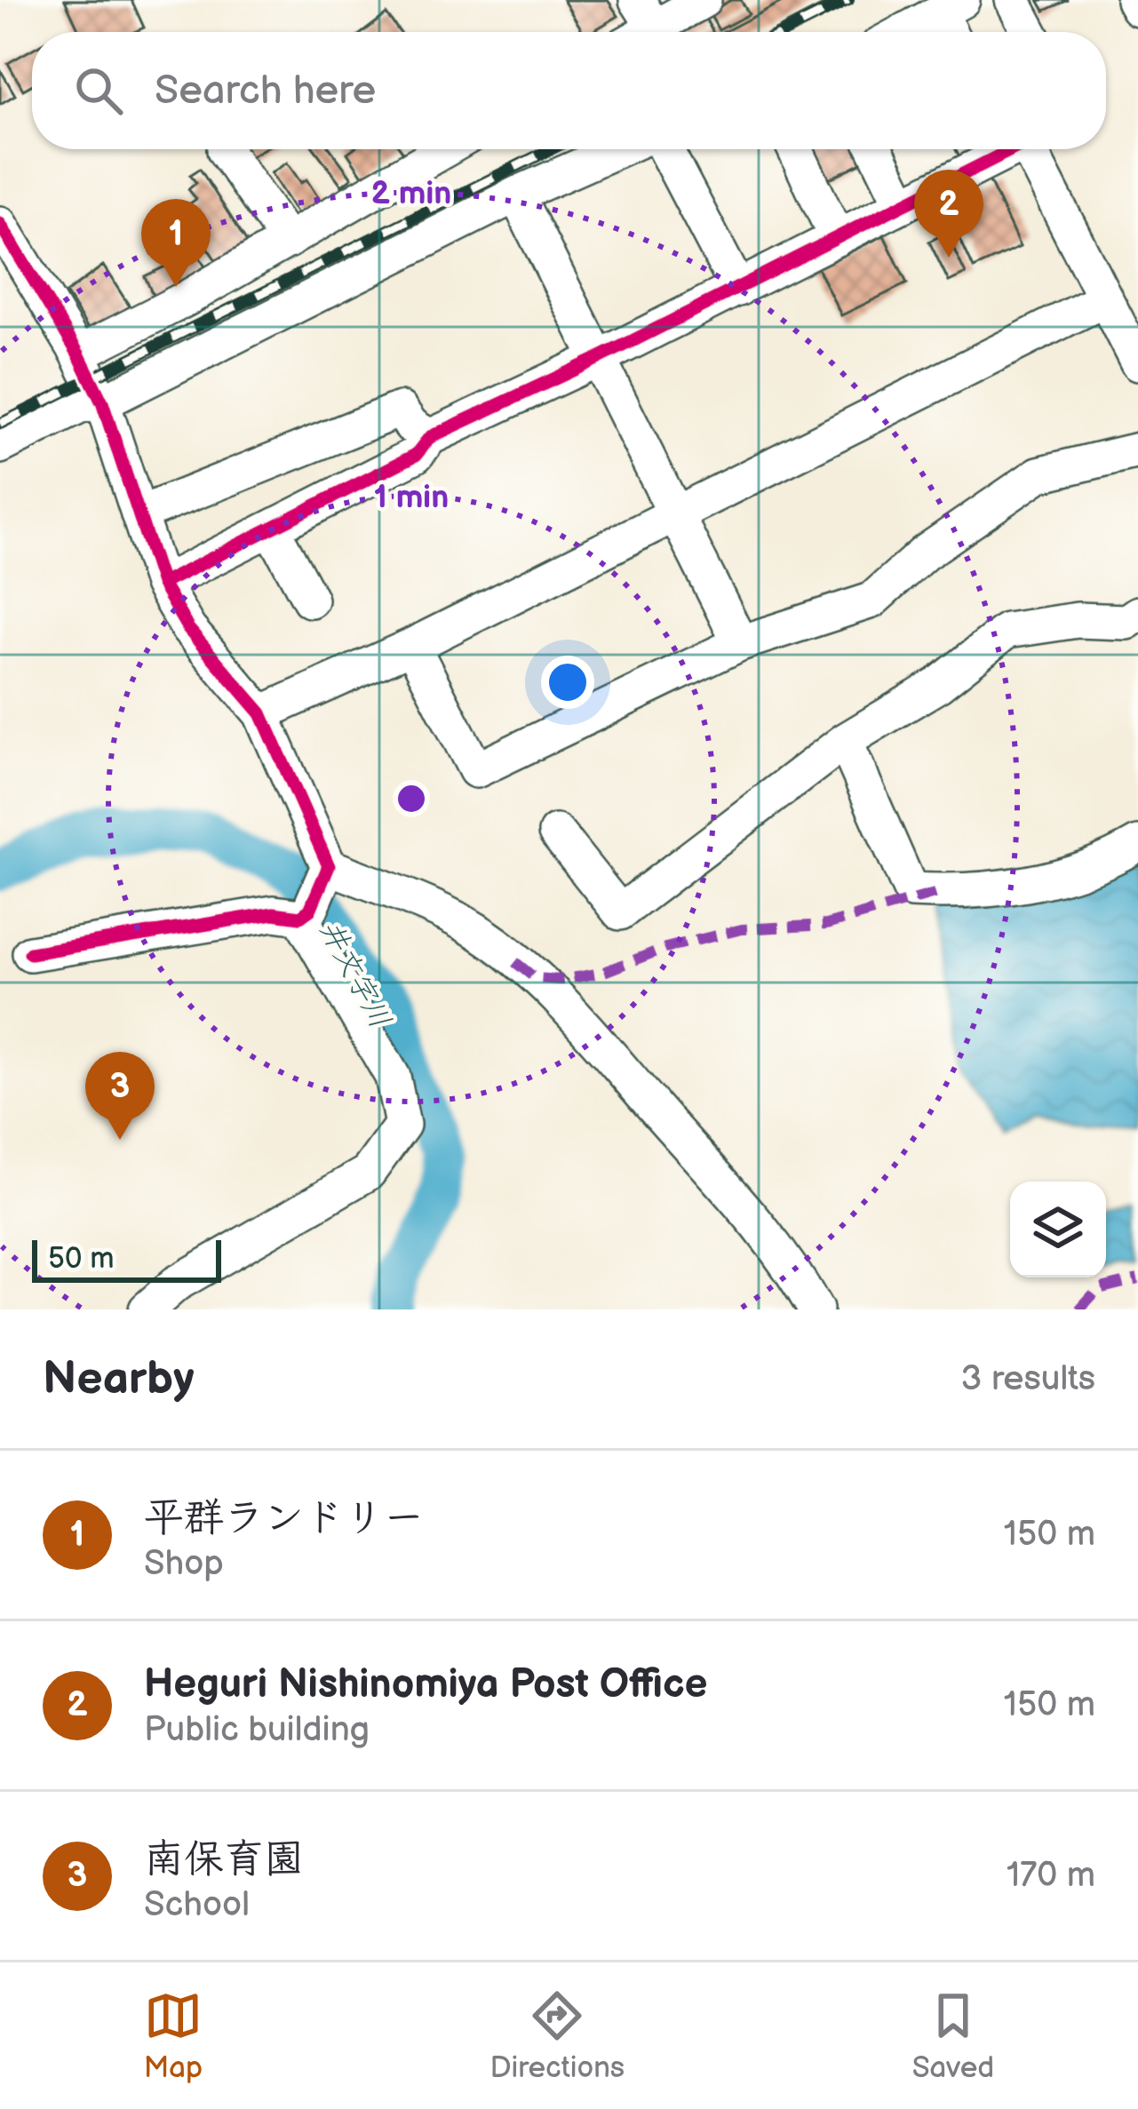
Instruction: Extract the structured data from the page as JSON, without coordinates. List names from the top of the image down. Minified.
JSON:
{"water":["井文字川"],"scale_bar":"50 m","page":{"search":"Search here","pins":["2","1","3"],"scale":"50 m","heading":["Nearby","3 results"],"list":[{"mark":"1","name":"平群ランドリー","note":"Shop","value":"150 m"},{"mark":"2","name":"Heguri Nishinomiya Post Office","note":"Public building","value":"150 m"},{"mark":"3","name":"南保育園","note":"School","value":"170 m"}],"nav":["Map","Directions","Saved"]},"rings":["2 min","1 min"]}
